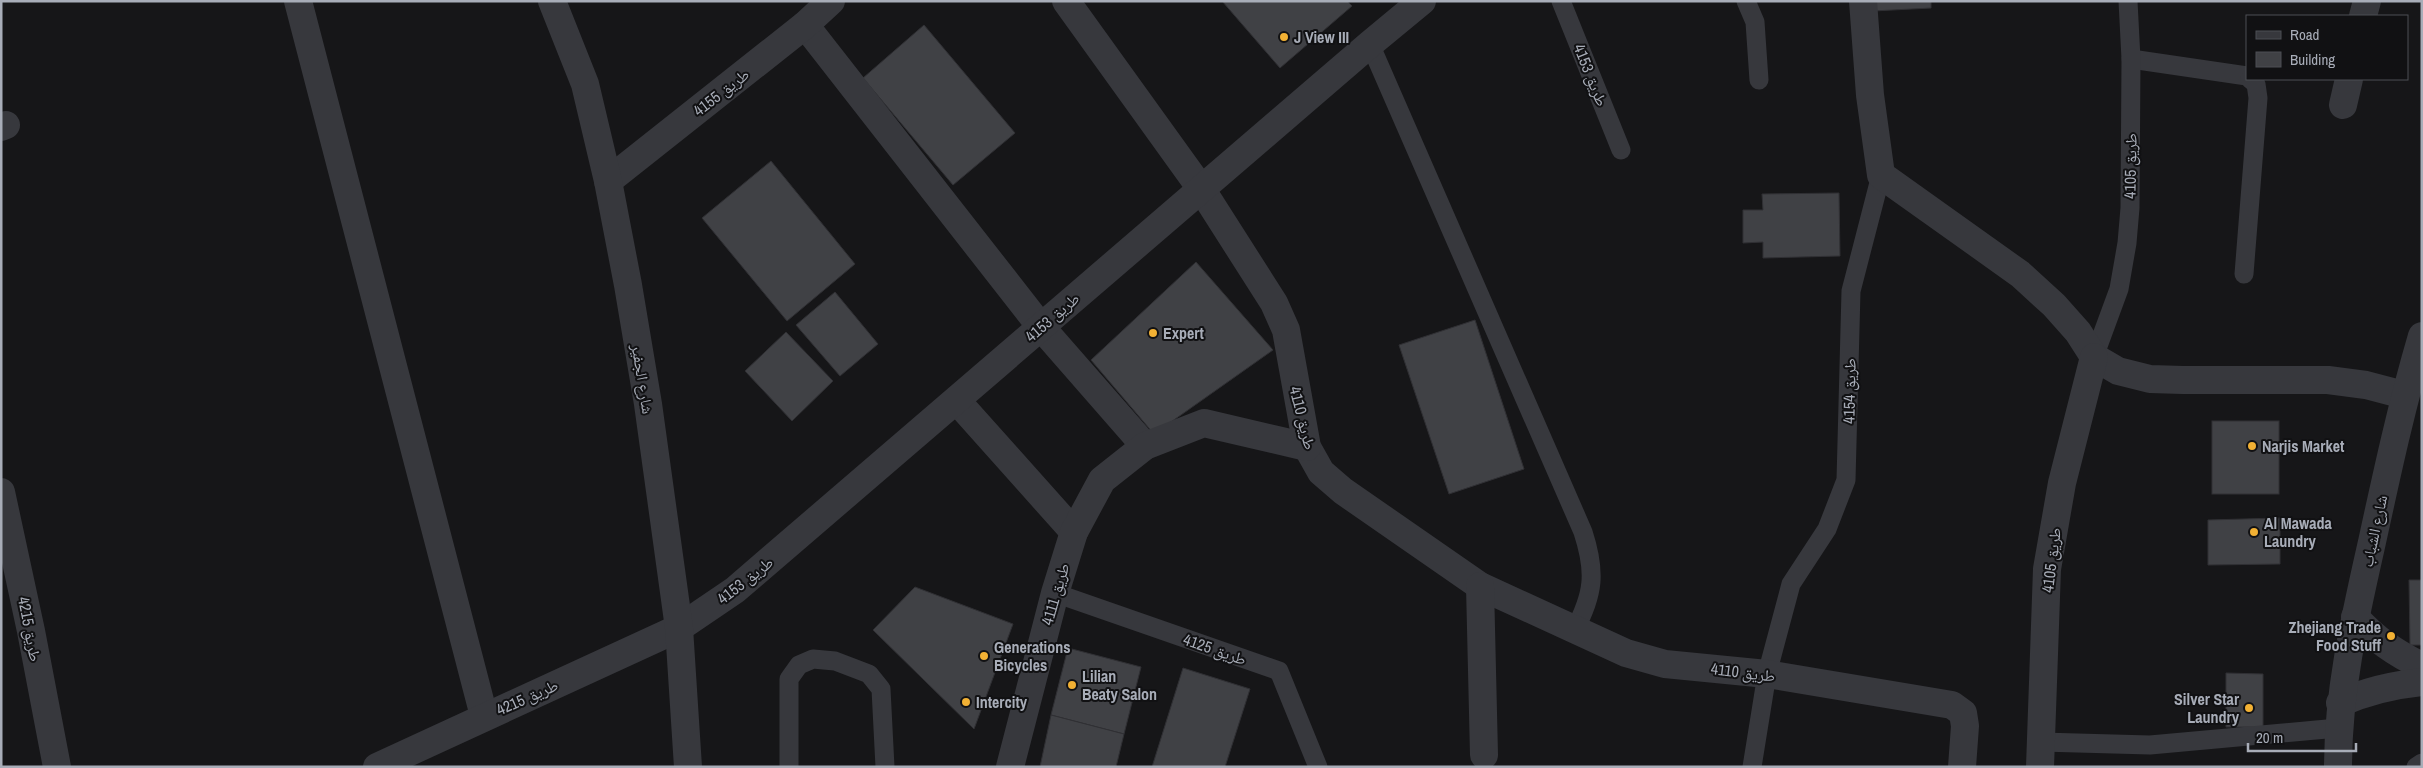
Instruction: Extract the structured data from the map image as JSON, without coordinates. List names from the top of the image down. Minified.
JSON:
{"streets":{"street":["طريق 4153","طريق 4155","طريق 4105","شارع الجفير","طريق 4154","طريق 4110","شارع الشباب","طريق 4111","طريق 4215"],"lane":["طريق 4125"]},"crossings":[["طريق 4153","شارع الجفير"],["طريق 4153","طريق 4110"],["طريق 4153","طريق 4215"],["طريق 4155","شارع الجفير"],["شارع الجفير","طريق 4215"],["طريق 4154","طريق 4110"],["طريق 4110","طريق 4111"],["طريق 4111","طريق 4125"]],"places":["J View III","Expert","Narjis Market","Al Mawada Laundry","Zhejiang Trade Food Stuff","Generations Bicycles","Lilian Beaty Salon","Intercity","Silver Star Laundry"],"legend":["Road","Building"],"scale_bar":"20 m"}
